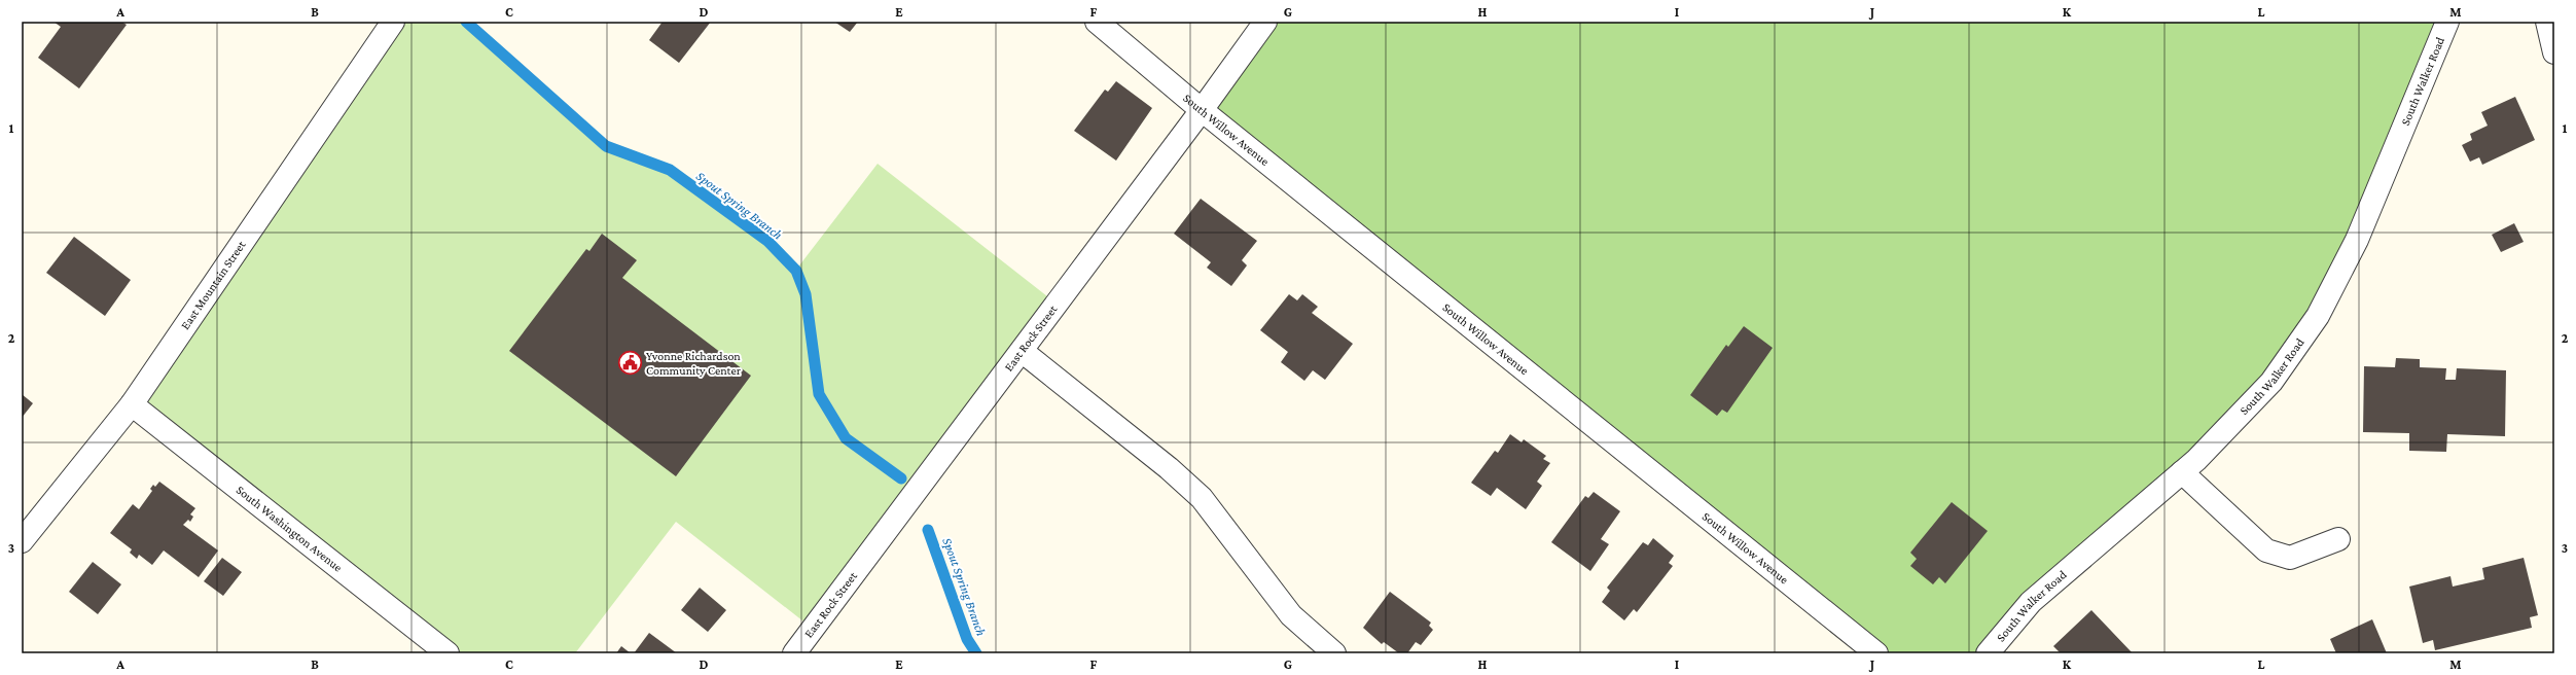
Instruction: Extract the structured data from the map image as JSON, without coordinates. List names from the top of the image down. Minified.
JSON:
{"streets":{"street":["South Walker Road","South Willow Avenue","East Mountain Street","East Rock Street","South Washington Avenue"]},"crossings":[["South Willow Avenue","East Rock Street"],["East Mountain Street","South Washington Avenue"]],"water":["Spout Spring Branch"],"places":{"public building":["Yvonne Richardson Community Center"]},"grid":{"columns":["A","B","C","D","E","F","G","H","I","J","K","L","M"],"rows":["1","2","3"]}}
